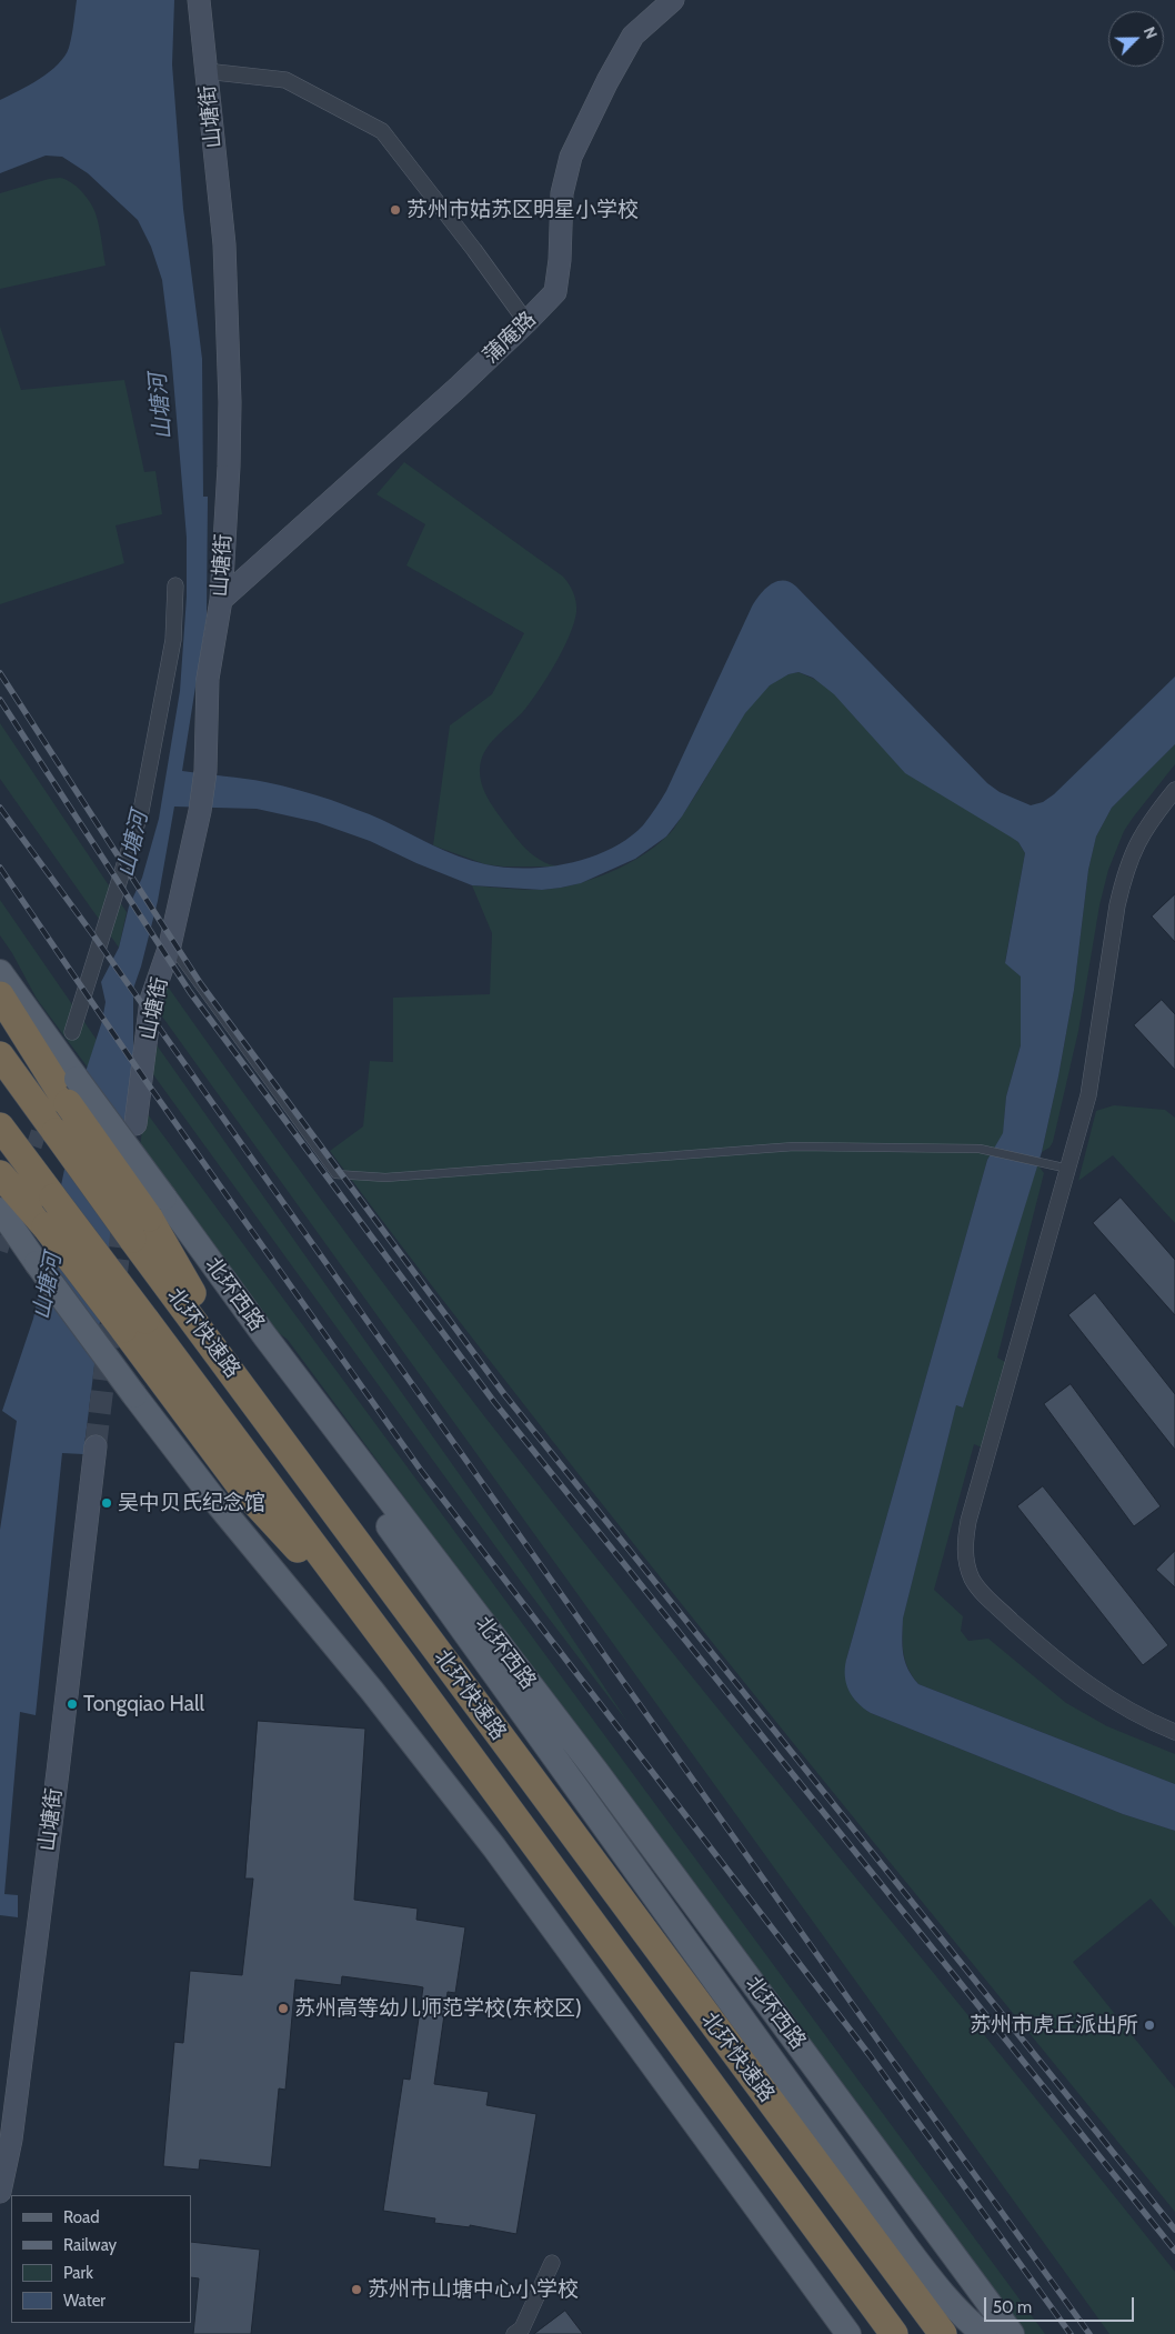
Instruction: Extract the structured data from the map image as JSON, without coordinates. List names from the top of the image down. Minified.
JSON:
{"streets":{"highway":["北环快速路"],"main road":["北环西路"],"street":["山塘街","蒲庵路"]},"crossings":[["山塘街","蒲庵路"],["北环西路","北环快速路"]],"water":["山塘河"],"places":["苏州市姑苏区明星小学校","吴中贝氏纪念馆","Tongqiao Hall","苏州高等幼儿师范学校(东校区)","苏州市虎丘派出所","苏州市山塘中心小学校"],"legend":["Road","Railway","Park","Water"],"scale_bar":"50 m","north":"top right"}
